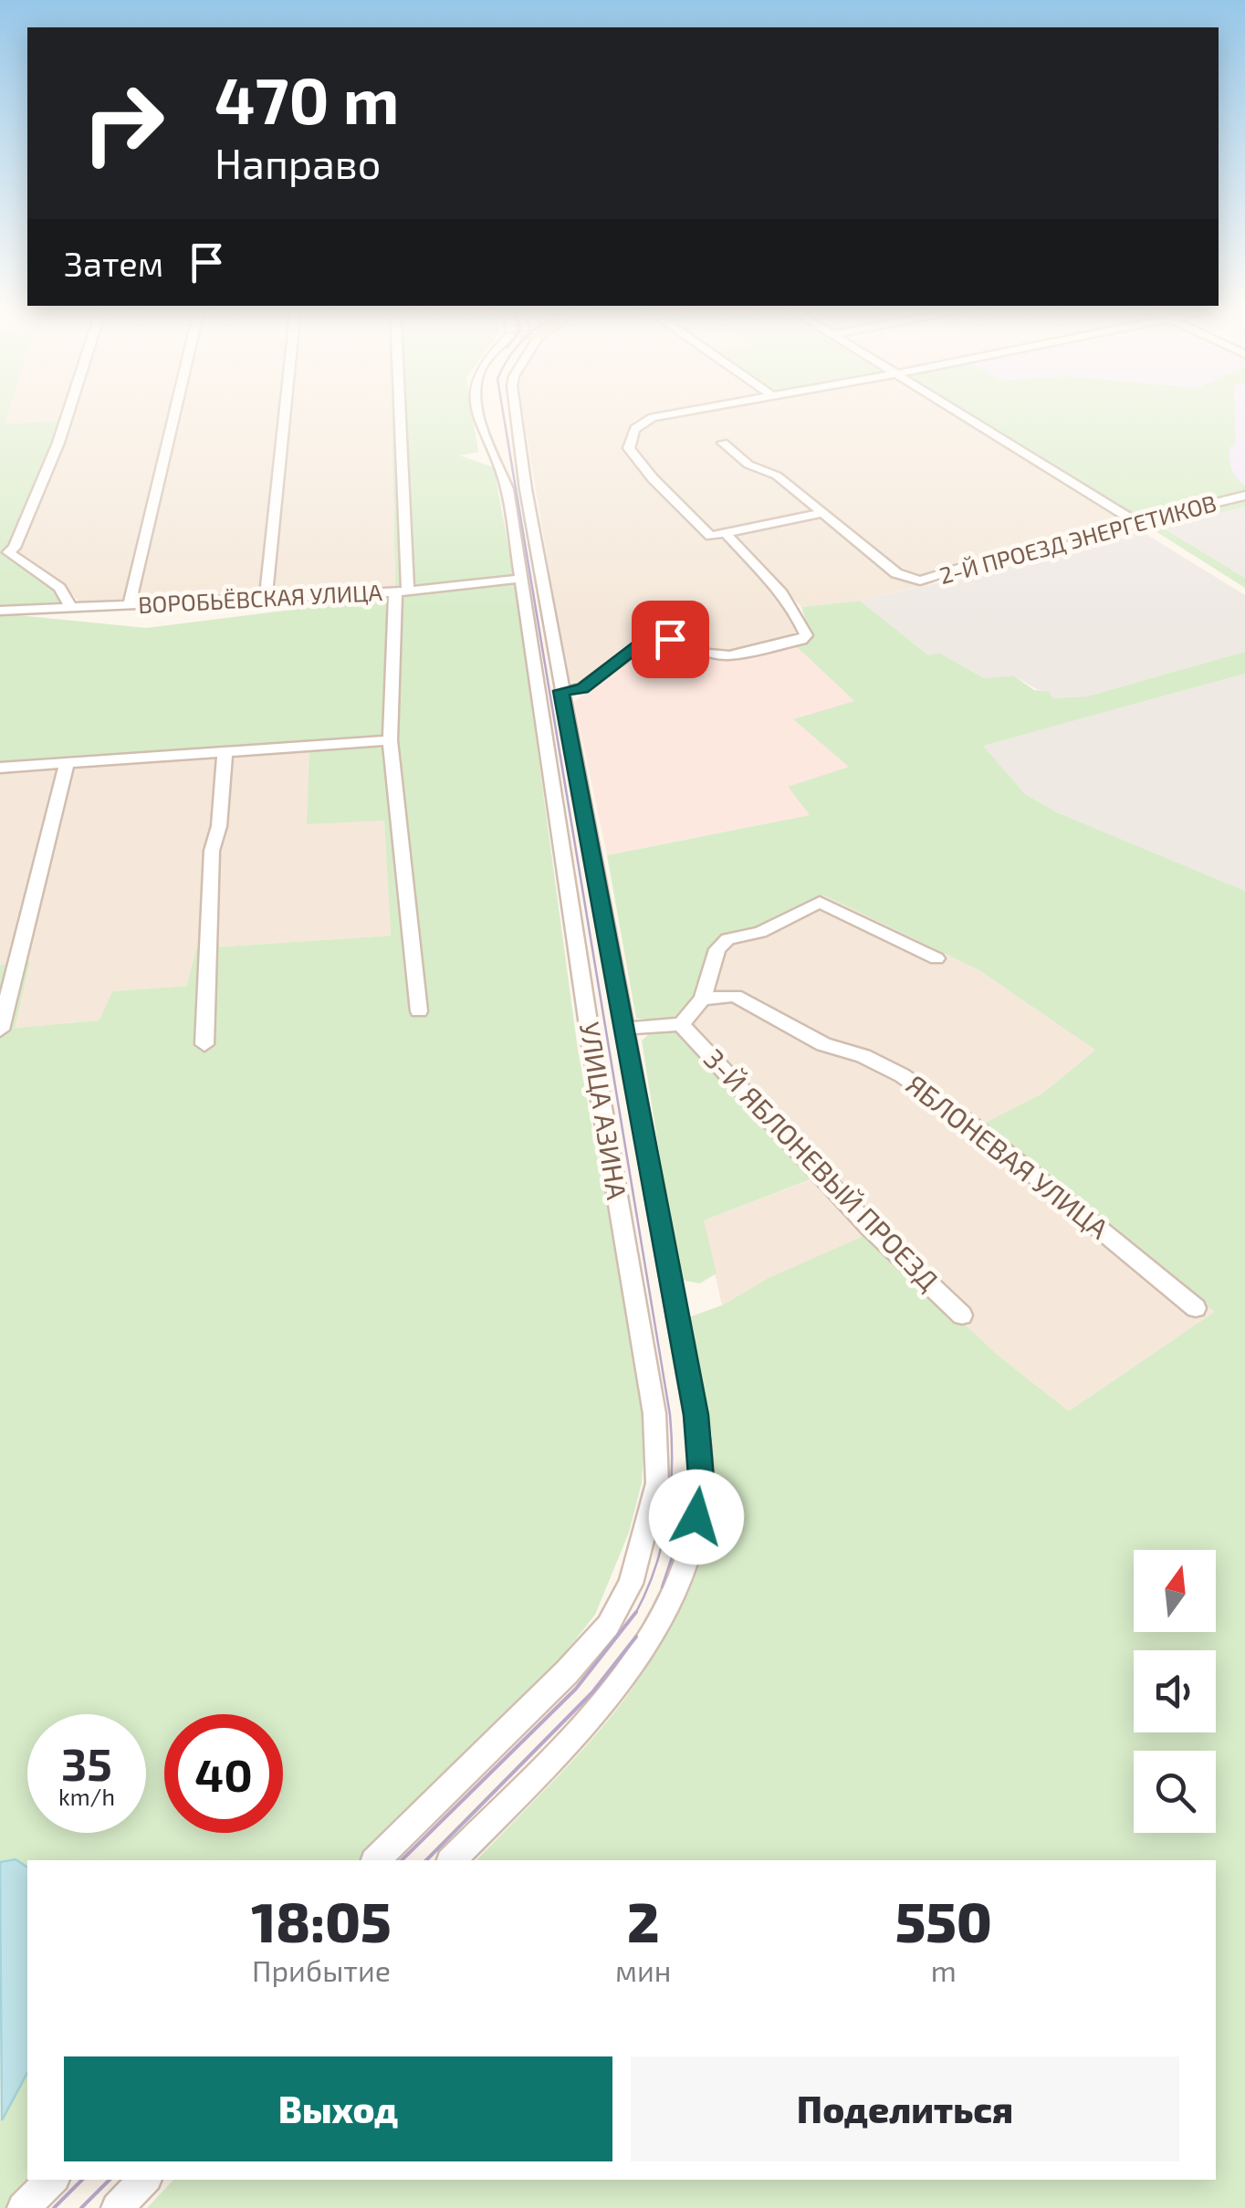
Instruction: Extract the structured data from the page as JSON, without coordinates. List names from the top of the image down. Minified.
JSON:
{"streets":{"street":["2-Й ПРОЕЗД ЭНЕРГЕТИКОВ","ВОРОБЬЁВСКАЯ УЛИЦА","УЛИЦА АЗИНА","ЯБЛОНЕВАЯ УЛИЦА","3-Й ЯБЛОНЕВЫЙ ПРОЕЗД"]},"crossings":[["ВОРОБЬЁВСКАЯ УЛИЦА","УЛИЦА АЗИНА"]],"north":"top","page":{"turn":["470 m","Направо"],"then":"Затем","speed":"35 km/h","limit":"40","eta":["18:05","Прибытие","2","мин","550","m"],"buttons":["Выход","Поделиться"]}}
